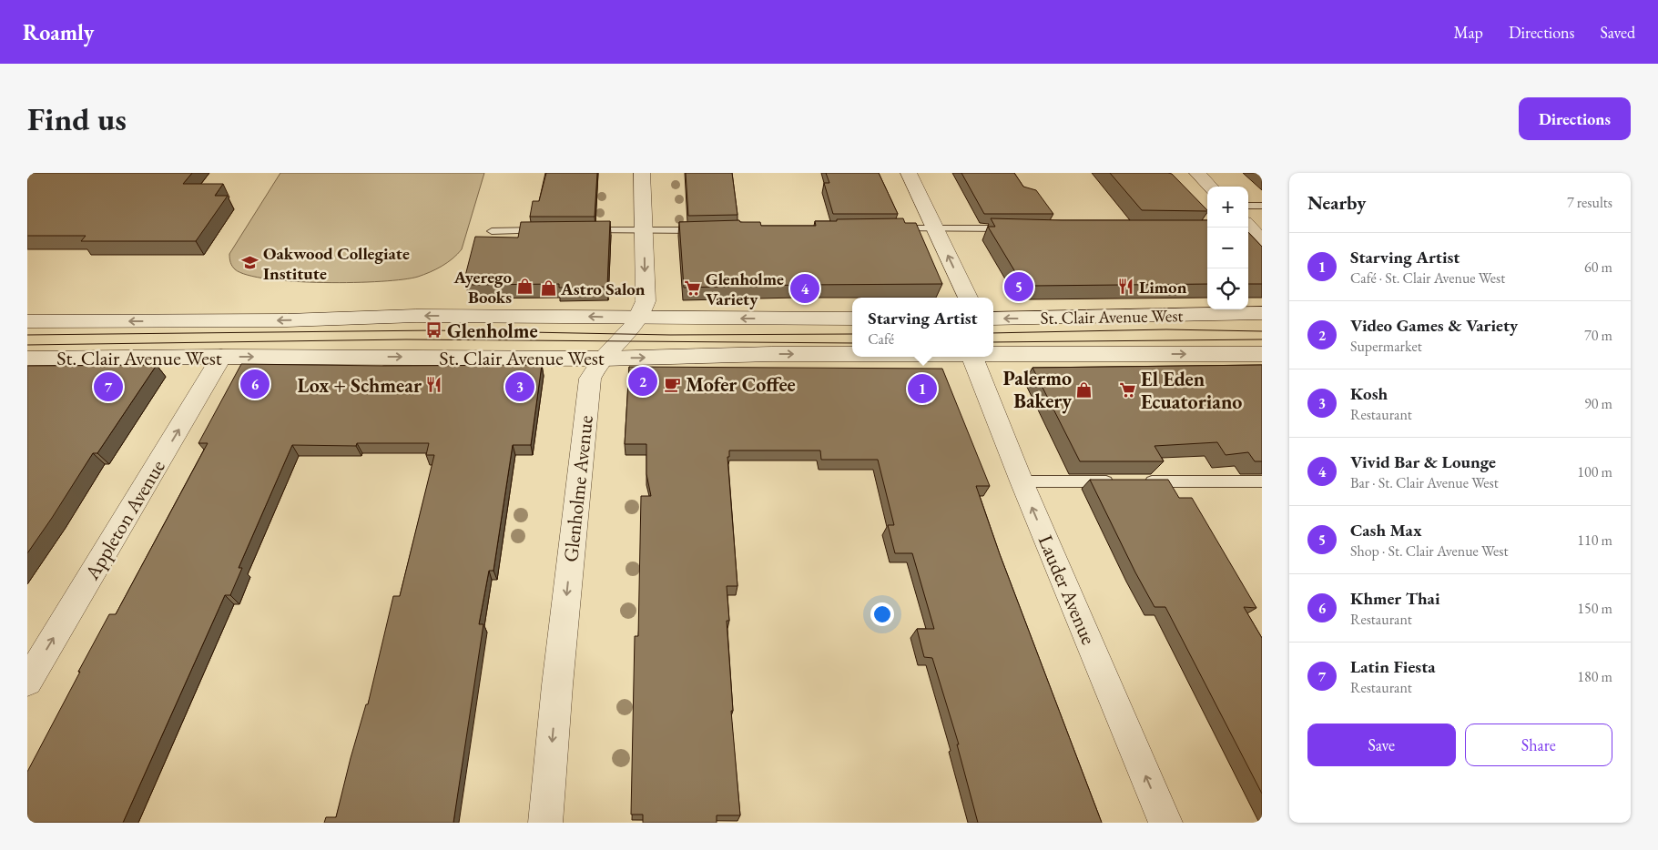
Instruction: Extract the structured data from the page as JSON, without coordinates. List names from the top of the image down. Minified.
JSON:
{"streets":{"main road":["St. Clair Avenue West","Glenholme Avenue","Appleton Avenue","Lauder Avenue"]},"crossings":[["St. Clair Avenue West","Glenholme Avenue"],["St. Clair Avenue West","Appleton Avenue"]],"one_way":["Glenholme Avenue","Appleton Avenue","Lauder Avenue"],"places":{"school or university":["Oakwood Collegiate Institute"],"shop":["Ayerego Books","Astro Salon","Palermo Bakery"],"restaurant":["Limon","Lox + Schmear"],"supermarket":["Glenholme Variety","El Eden Ecuatoriano"],"bus stop":["Glenholme"],"cafe":["Mofer Coffee"]},"page":{"header":"Roamly","nav":["Map","Directions","Saved"],"buttons":["Directions",["Save","Share"]],"title":"Find us","heading":["Nearby","7 results"],"map_buttons":["+","−"],"list":[{"mark":"1","name":"Starving Artist","note":"Café · St. Clair Avenue West","value":"60 m"},{"mark":"2","name":"Video Games & Variety","note":"Supermarket","value":"70 m"},{"mark":"3","name":"Kosh","note":"Restaurant","value":"90 m"},{"mark":"4","name":"Vivid Bar & Lounge","note":"Bar · St. Clair Avenue West","value":"100 m"},{"mark":"5","name":"Cash Max","note":"Shop · St. Clair Avenue West","value":"110 m"},{"mark":"6","name":"Khmer Thai","note":"Restaurant","value":"150 m"},{"mark":"7","name":"Latin Fiesta","note":"Restaurant","value":"180 m"}],"pins":["5","4","2","6","3","7","1"],"popup":["Starving Artist","Café"]}}
